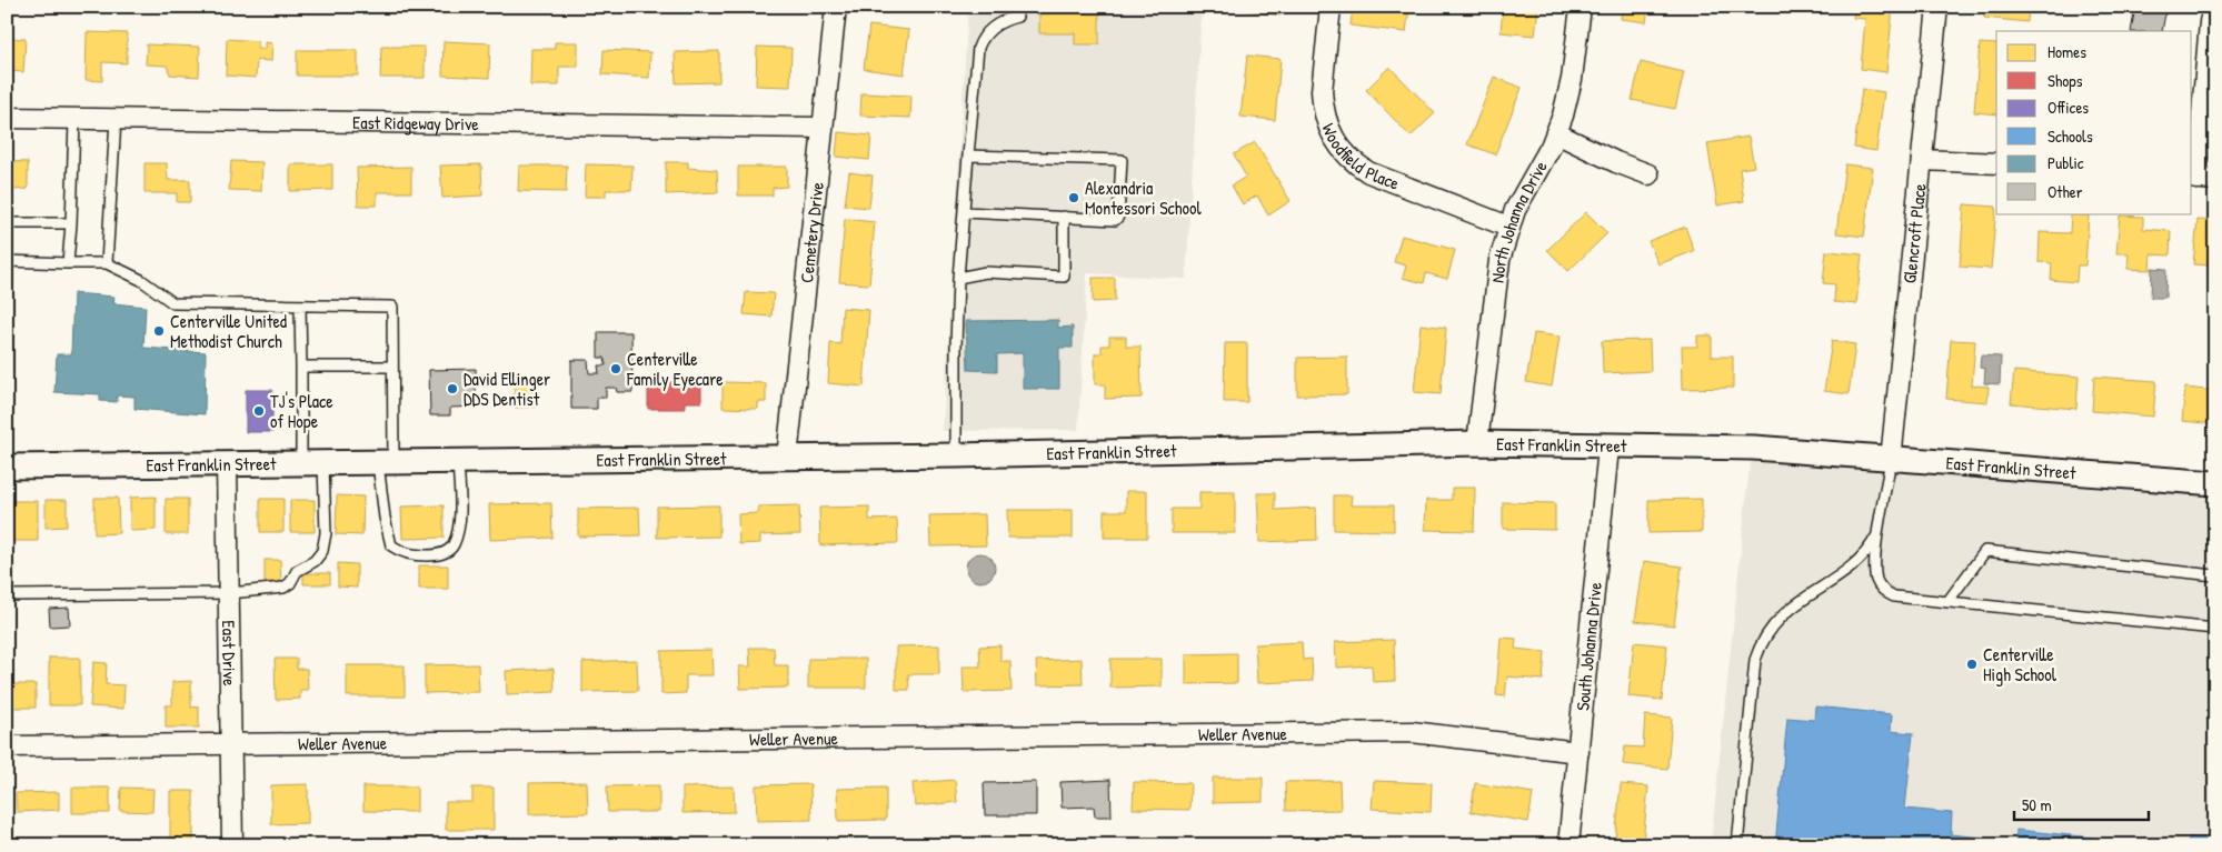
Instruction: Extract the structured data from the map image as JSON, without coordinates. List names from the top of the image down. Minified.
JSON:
{"streets":{"street":["East Ridgeway Drive","Woodfield Place","North Johanna Drive","Cemetery Drive","Glencroft Place","East Franklin Street","South Johanna Drive","East Drive","Weller Avenue"]},"crossings":[["East Ridgeway Drive","Cemetery Drive"],["Woodfield Place","North Johanna Drive"],["North Johanna Drive","East Franklin Street"],["Cemetery Drive","East Franklin Street"],["Glencroft Place","East Franklin Street"],["East Franklin Street","South Johanna Drive"],["East Franklin Street","East Drive"],["South Johanna Drive","Weller Avenue"],["East Drive","Weller Avenue"]],"places":["Alexandria Montessori School","Centerville United Methodist Church","Centerville Family Eyecare","David Ellinger DDS Dentist","TJ's Place of Hope","Centerville High School"],"legend":["Homes","Shops","Offices","Schools","Public","Other"],"scale_bar":"50 m"}
